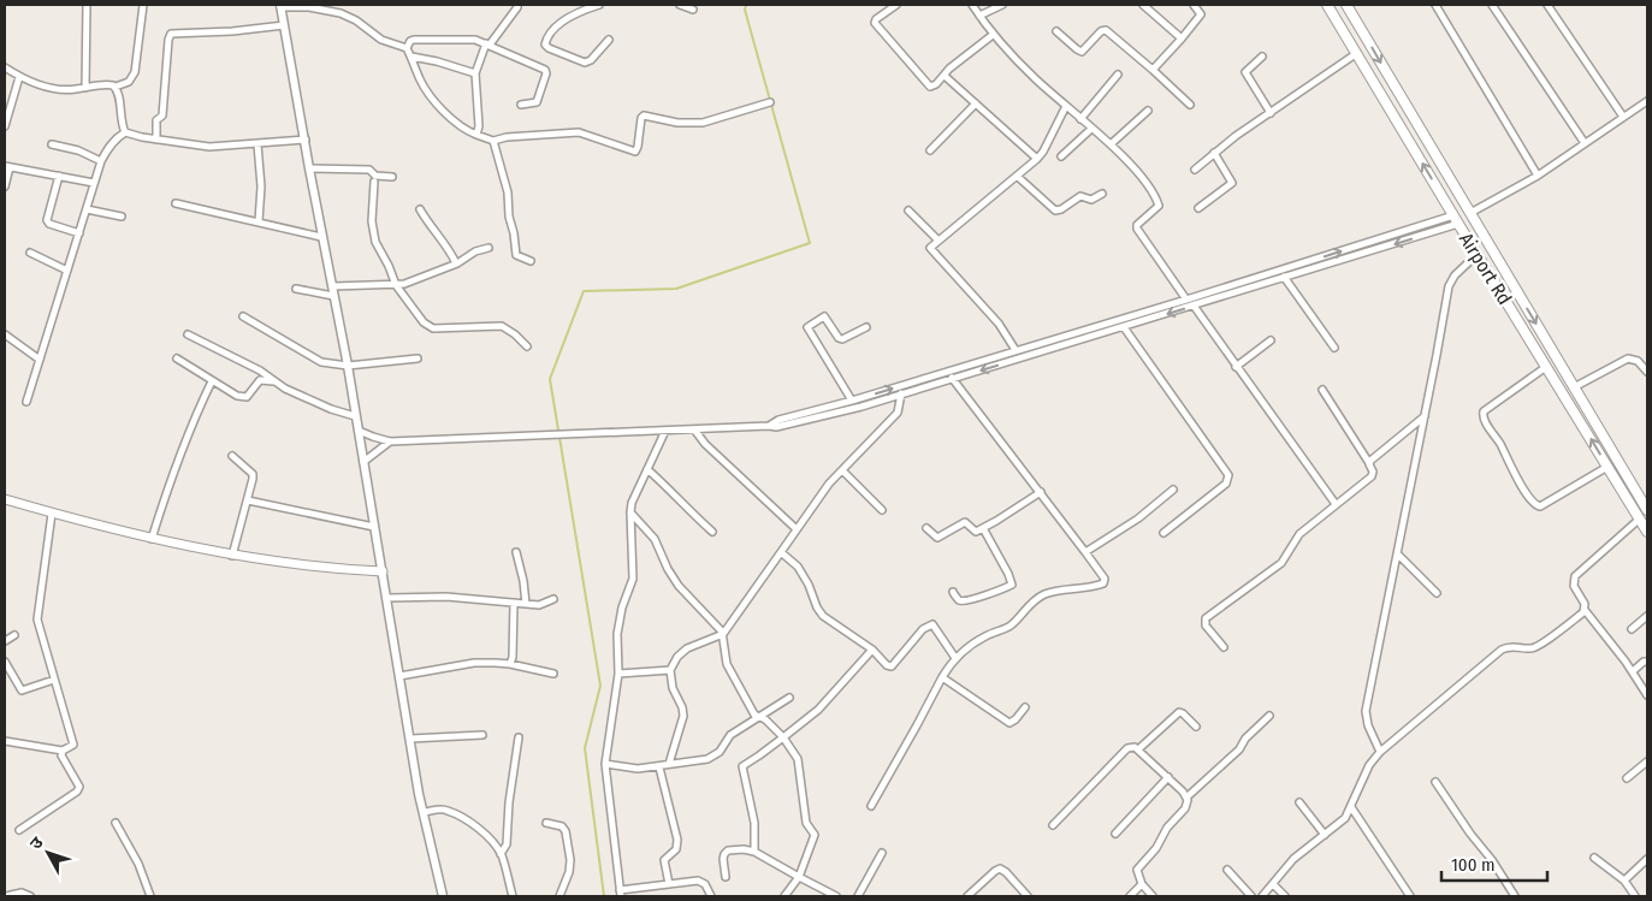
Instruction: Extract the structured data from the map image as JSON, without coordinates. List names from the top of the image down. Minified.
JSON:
{"streets":{"main road":["Airport Rd"]},"scale_bar":"100 m","north":"top left"}
